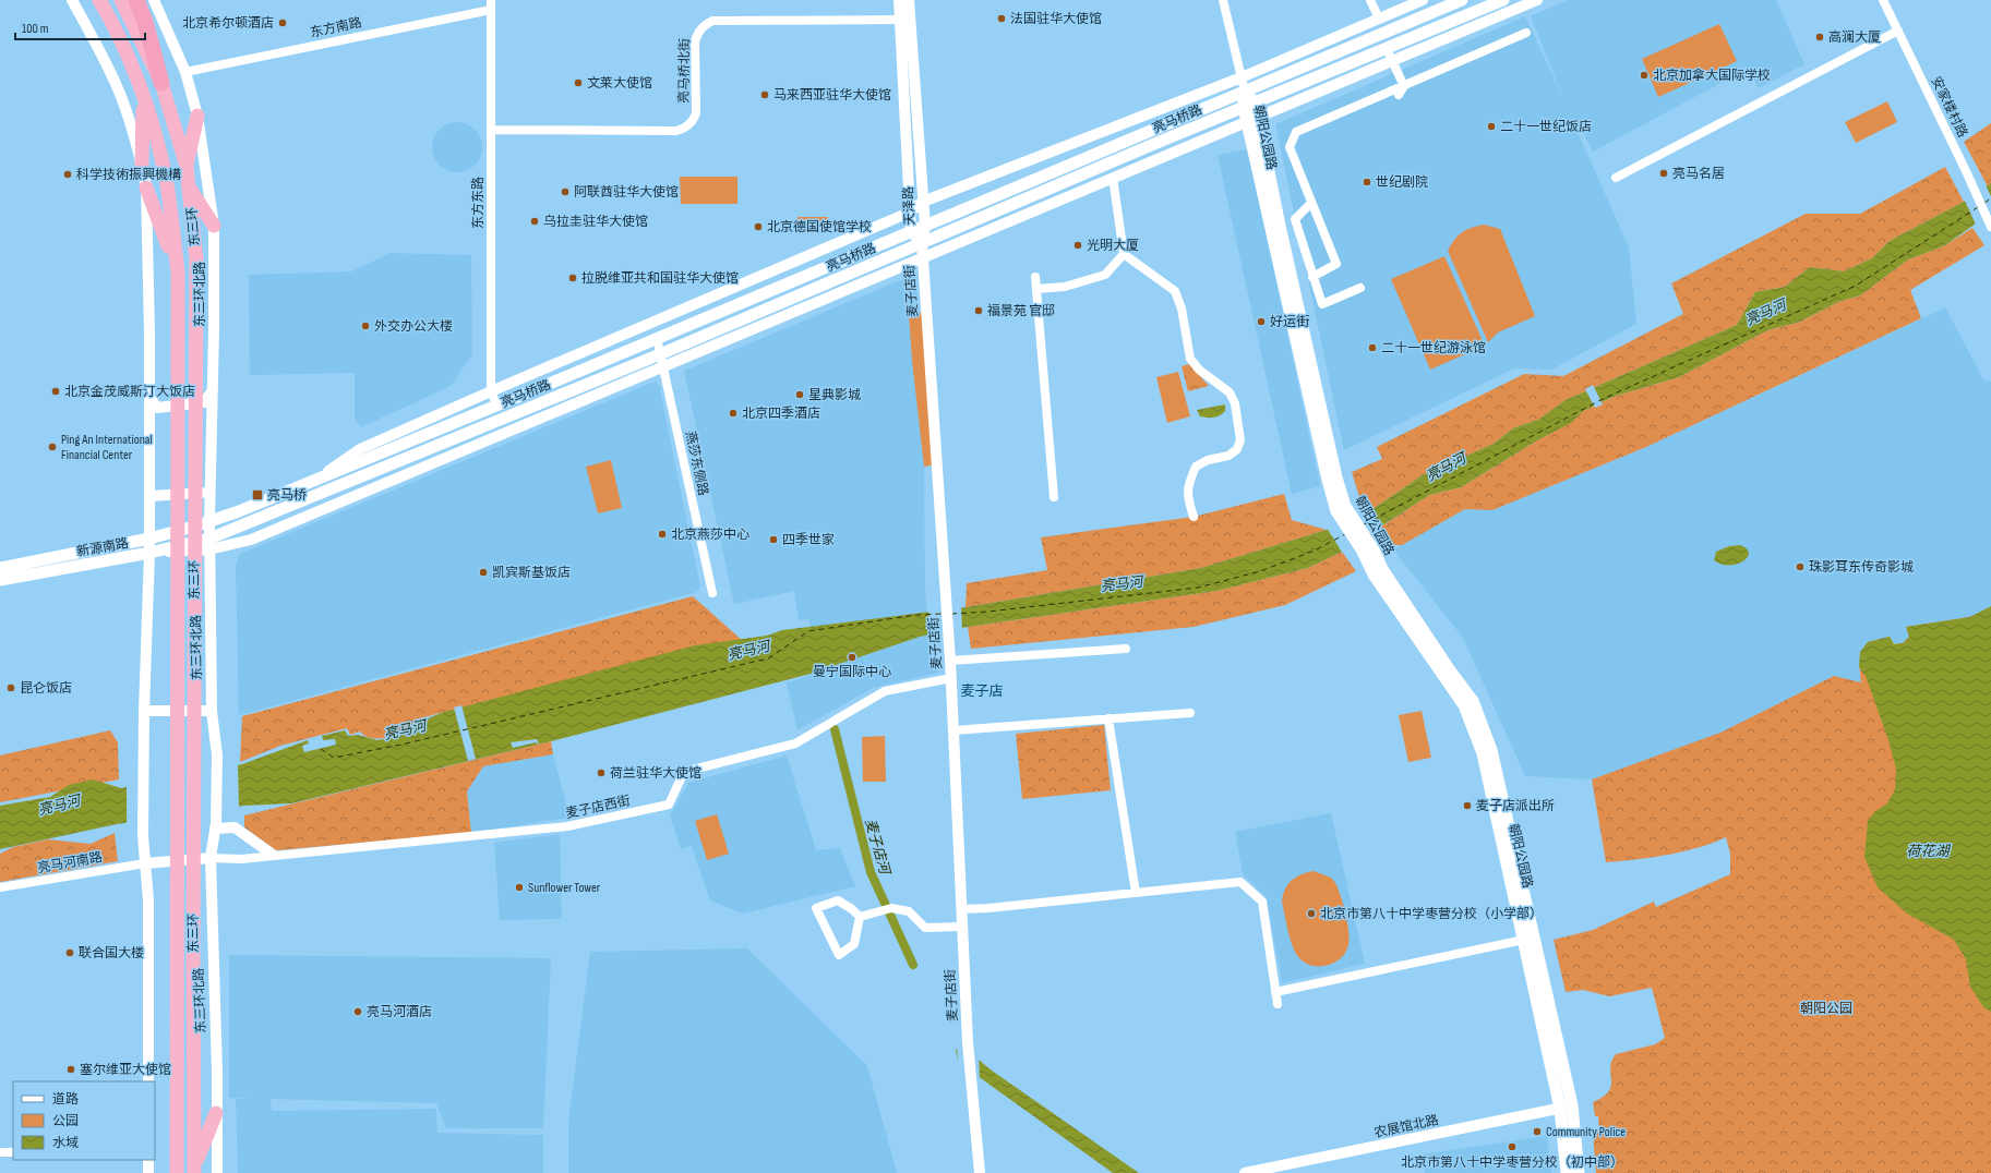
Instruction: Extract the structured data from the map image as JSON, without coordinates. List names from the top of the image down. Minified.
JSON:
{"streets":{"highway":["东三环"],"main road":["亮马桥路","朝阳公园路","新源南路"],"street":["东方南路","亮马桥北街","安家楼村路","东方东路","天泽路","麦子店街","东三环北路","燕莎东侧路","麦子店西街","亮马河南路","农展馆北路"]},"crossings":[["东方南路","东方东路"],["东方南路","东三环北路"],["亮马桥北街","东方东路"],["亮马桥北街","天泽路"],["亮马桥路","朝阳公园路"],["亮马桥路","东方东路"],["亮马桥路","天泽路"],["亮马桥路","麦子店街"],["亮马桥路","东三环北路"],["亮马桥路","燕莎东侧路"],["亮马桥路","新源南路"],["朝阳公园路","农展馆北路"],["天泽路","麦子店街"],["麦子店街","麦子店西街"],["东三环北路","新源南路"],["东三环北路","麦子店西街"]],"districts":["麦子店"],"water":["亮马河","麦子店河","荷花湖"],"parks":["朝阳公园"],"places":{"other":["法国驻华大使馆","北京希尔顿酒店","高澜大厦","北京加拿大国际学校","文莱大使馆","马来西亚驻华大使馆","二十一世纪饭店","亮马名居","科学技術振興機構","世纪剧院","阿联酋驻华大使馆","乌拉圭驻华大使馆","北京德国使馆学校","光明大厦","拉脱维亚共和国驻华大使馆","福景苑 官邸","好运街","外交办公大楼","二十一世纪游泳馆","北京金茂威斯汀大饭店","星典影城","北京四季酒店","Ping An International Financial Center","北京燕莎中心","四季世家","珠影耳东传奇影城","凯宾斯基饭店","曼宁国际中心","昆仑饭店","荷兰驻华大使馆","麦子店派出所","Sunflower Tower","北京市第八十中学枣营分校（小学部）","联合国大楼","亮马河酒店","塞尔维亚大使馆","Community Police","北京市第八十中学枣营分校（初中部）"],"transit":["亮马桥"]},"legend":["道路","公园","水域"],"scale_bar":"100 m"}
